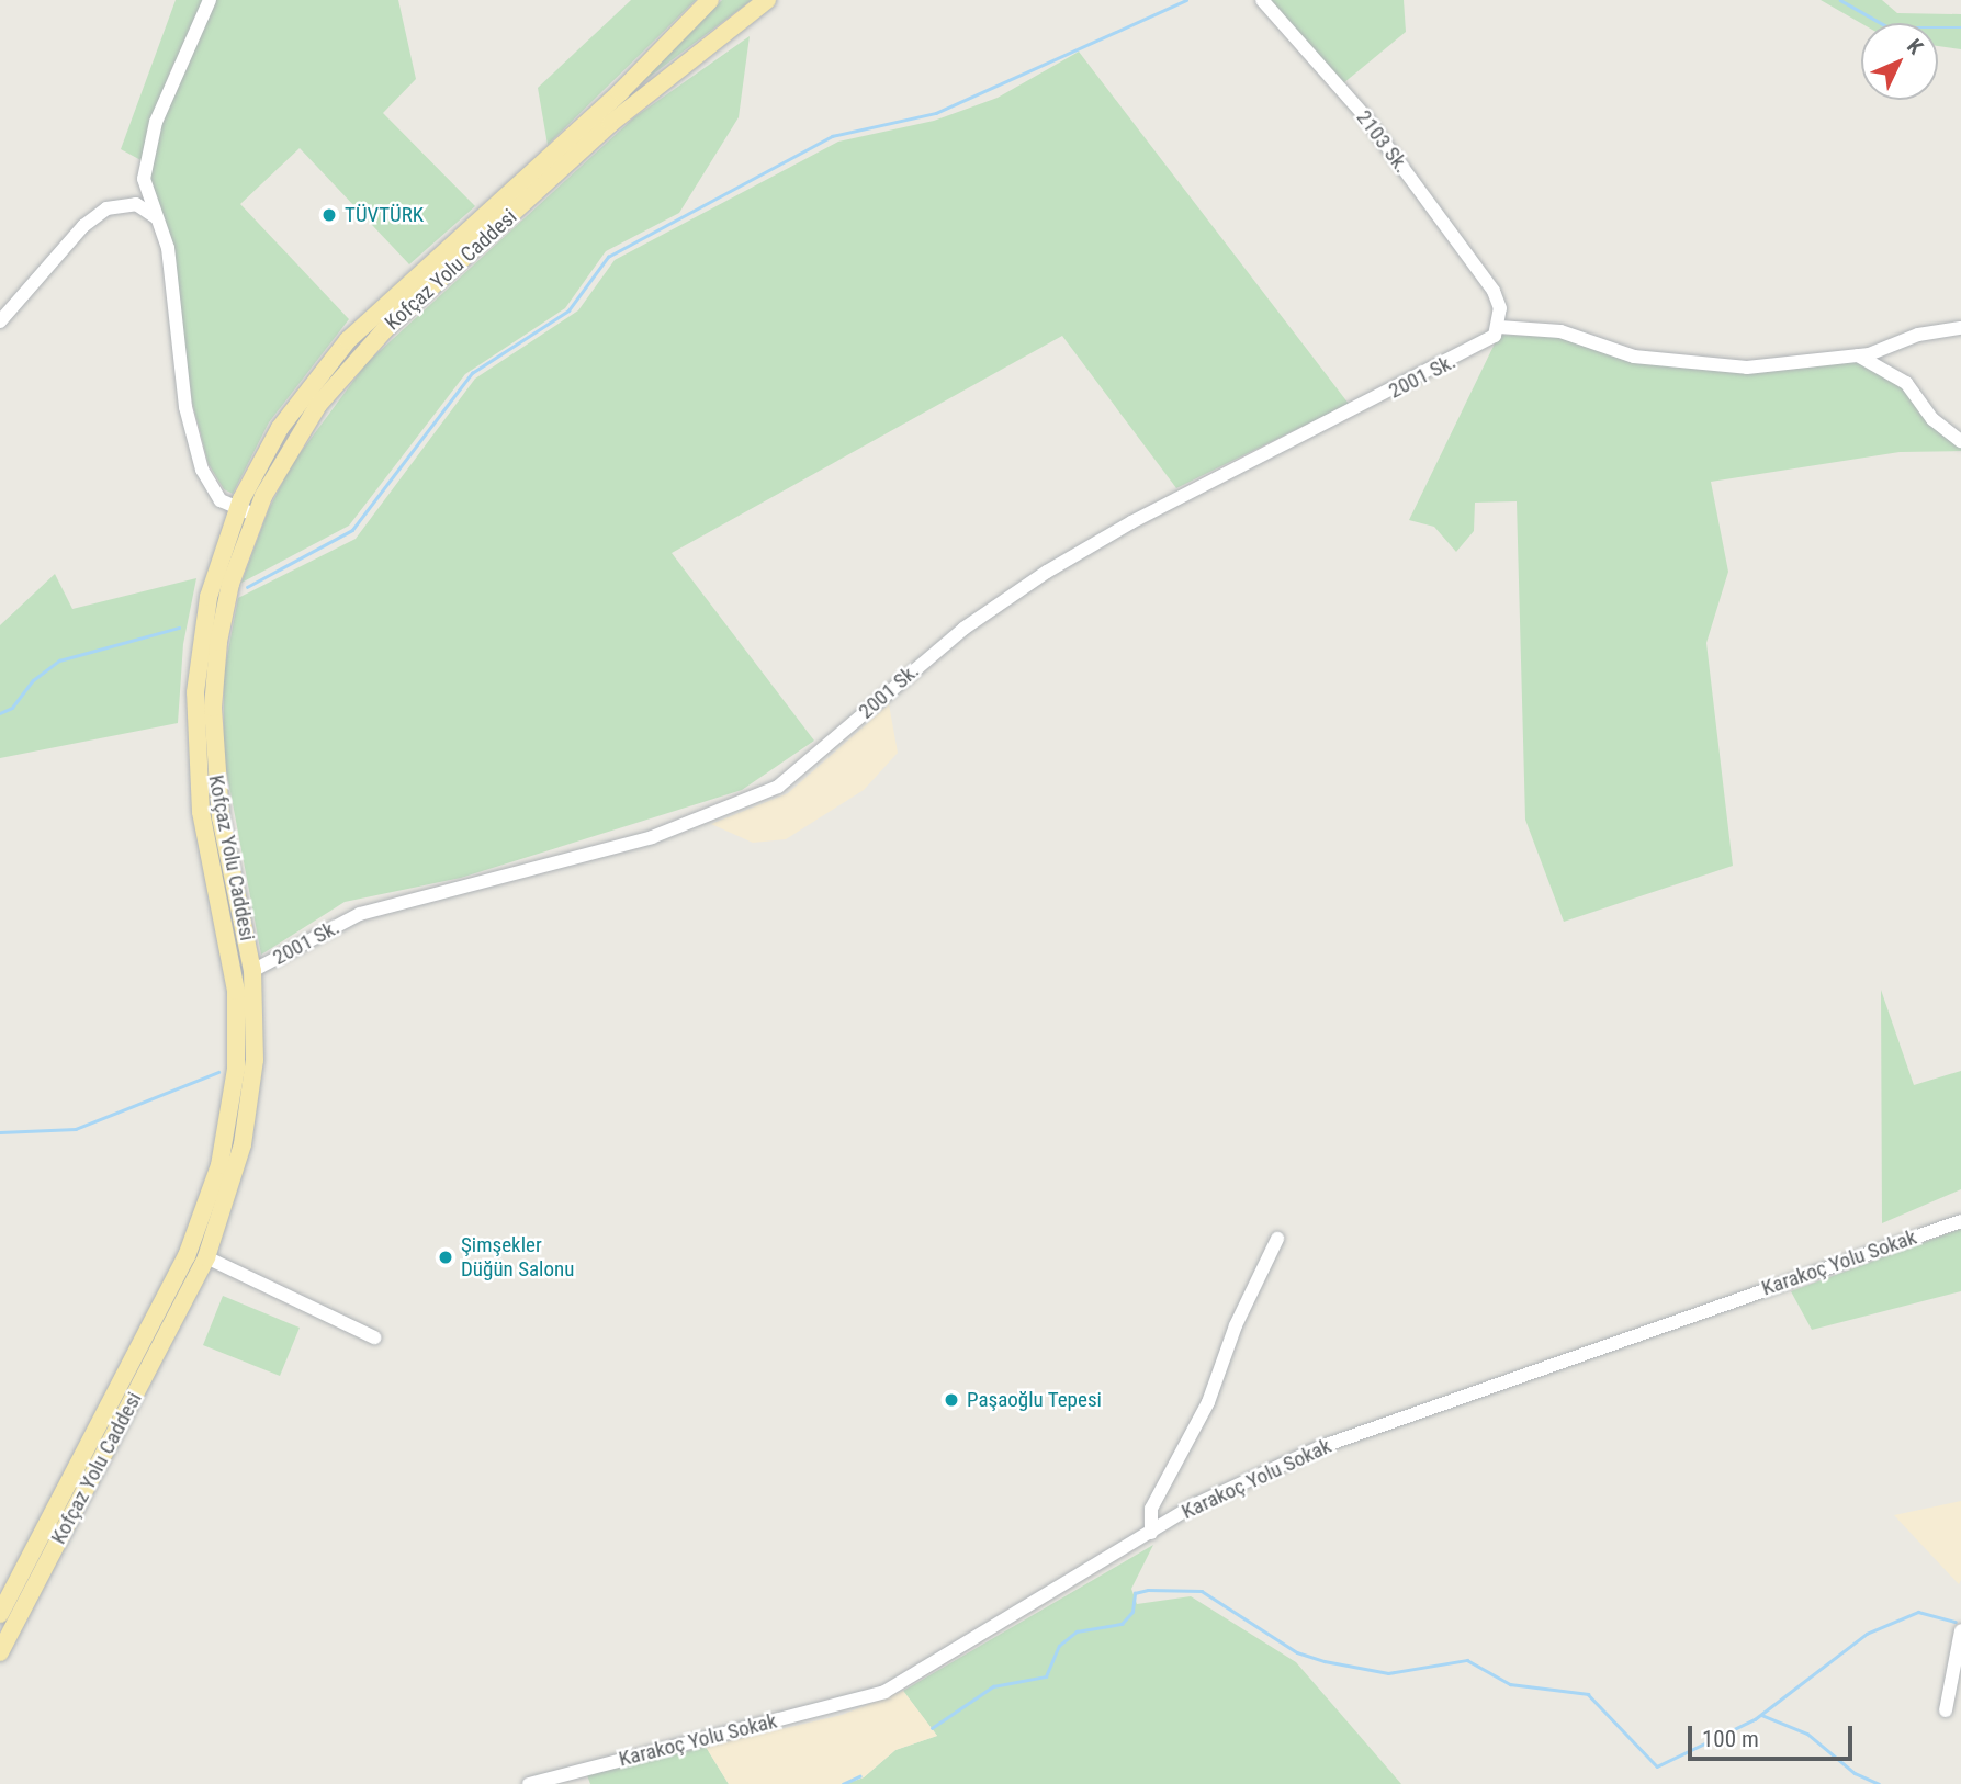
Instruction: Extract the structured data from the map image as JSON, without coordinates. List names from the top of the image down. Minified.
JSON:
{"streets":{"main road":["Kofçaz Yolu Caddesi"],"street":["2103 Sk.","2001 Sk.","Karakoç Yolu Sokak"]},"crossings":[["2103 Sk.","2001 Sk."],["Kofçaz Yolu Caddesi","2001 Sk."]],"places":["TÜVTÜRK","Şimşekler Düğün Salonu","Paşaoğlu Tepesi"],"scale_bar":"100 m","north":"top right"}
